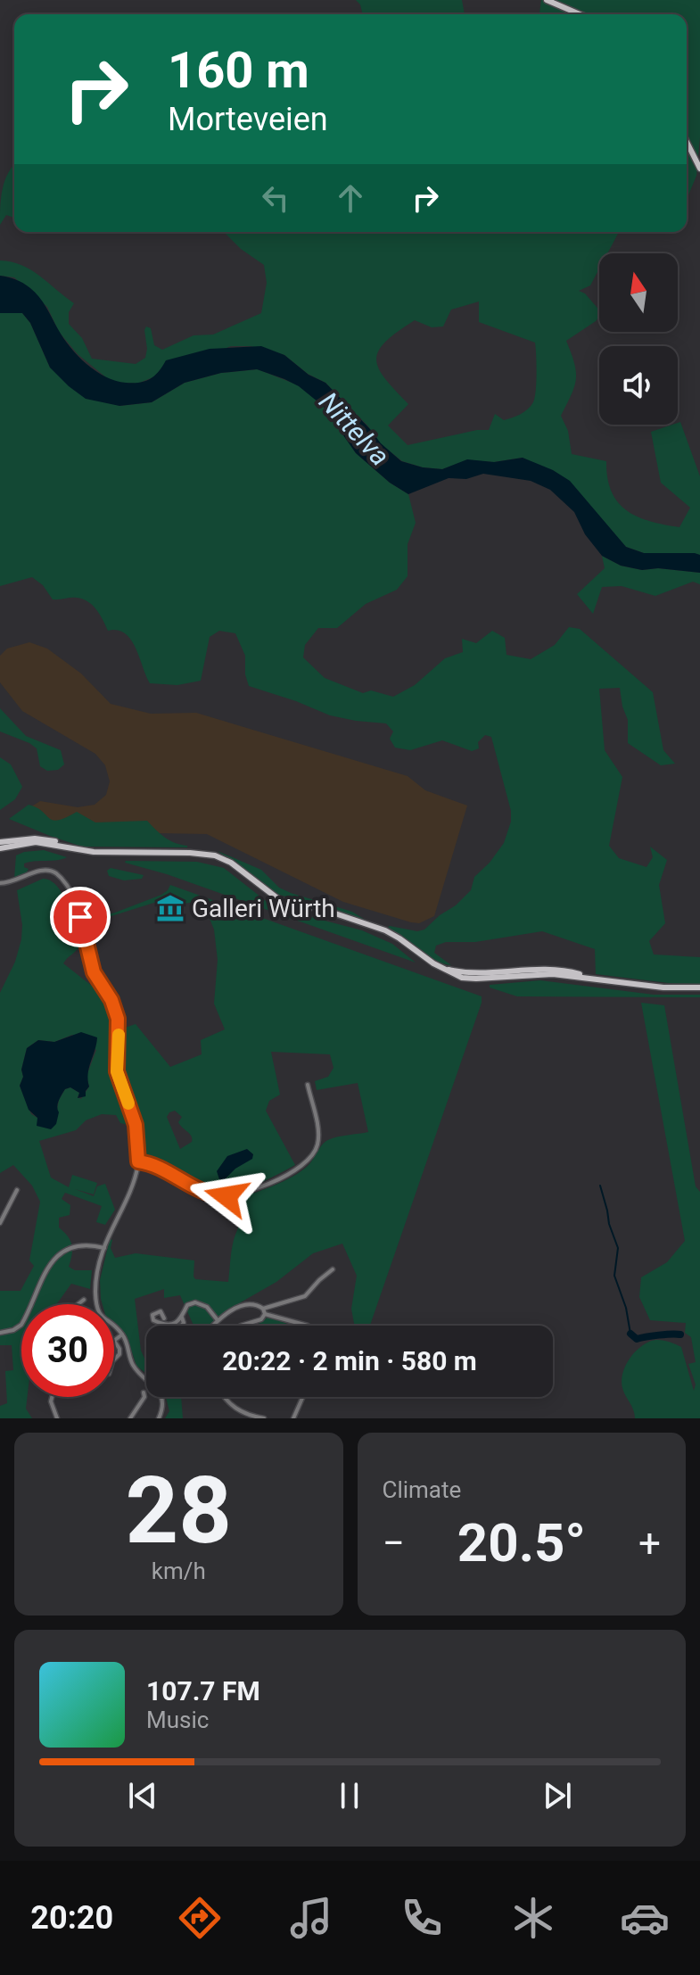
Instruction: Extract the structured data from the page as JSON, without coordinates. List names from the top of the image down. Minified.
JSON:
{"water":["Nittelva"],"places":{"museum":["Galleri Würth"]},"north":"top","page":{"turn":["160 m","Morteveien"],"limit":"30","trip":"20:22 · 2 min · 580 m","tile":[["28","km/h"],"Climate"],"heat":["−","20.5°","+"],"song":["107.7 FM","Music"],"tabs":"20:20"}}
